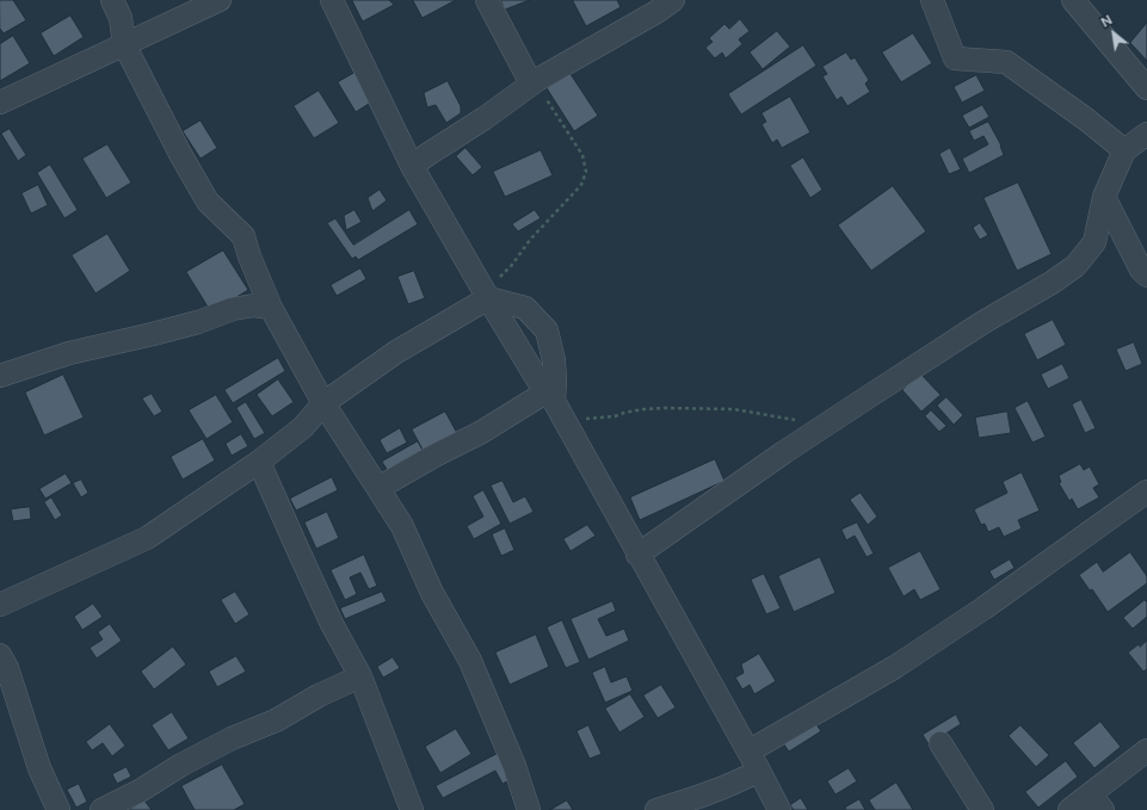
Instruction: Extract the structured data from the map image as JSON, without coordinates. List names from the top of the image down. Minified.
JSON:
{"north":"top left"}
